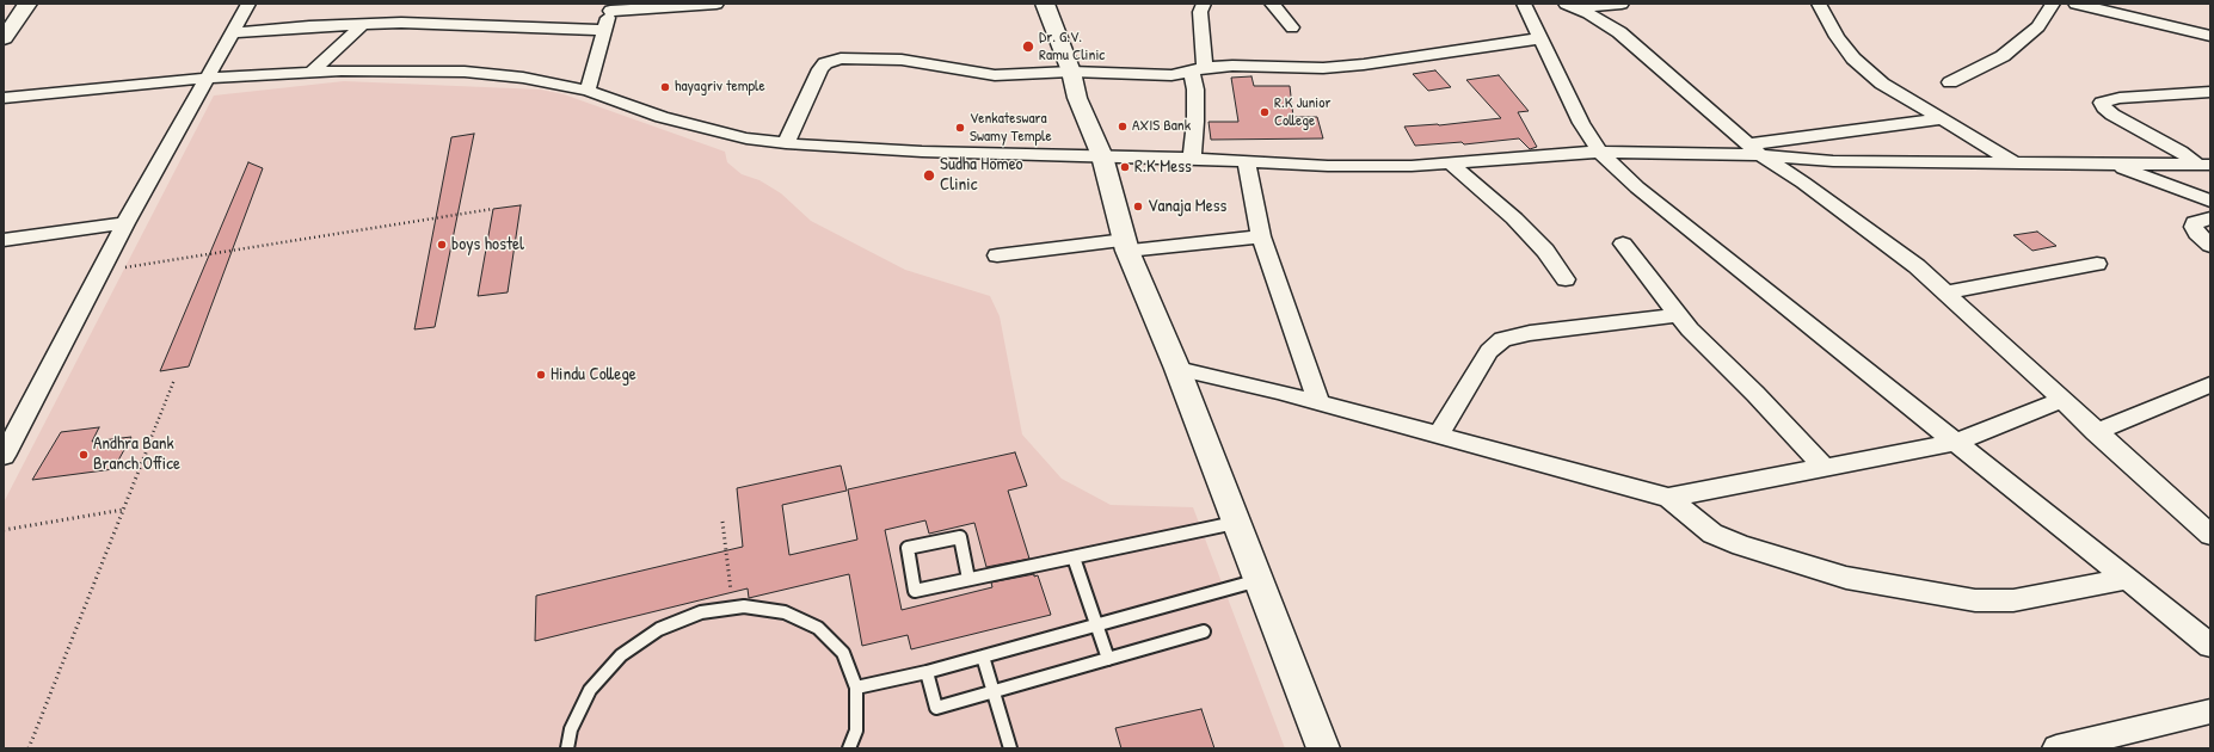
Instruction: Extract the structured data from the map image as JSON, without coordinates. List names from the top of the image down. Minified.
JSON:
{"places":["Dr. G.V. Ramu Clinic","hayagriv temple","R.K Junior College","AXIS Bank","Venkateswara Swamy Temple","R.K Mess","Sudha Homeo Clinic","Vanaja Mess","boys hostel","Hindu College","Andhra Bank Branch Office"]}
